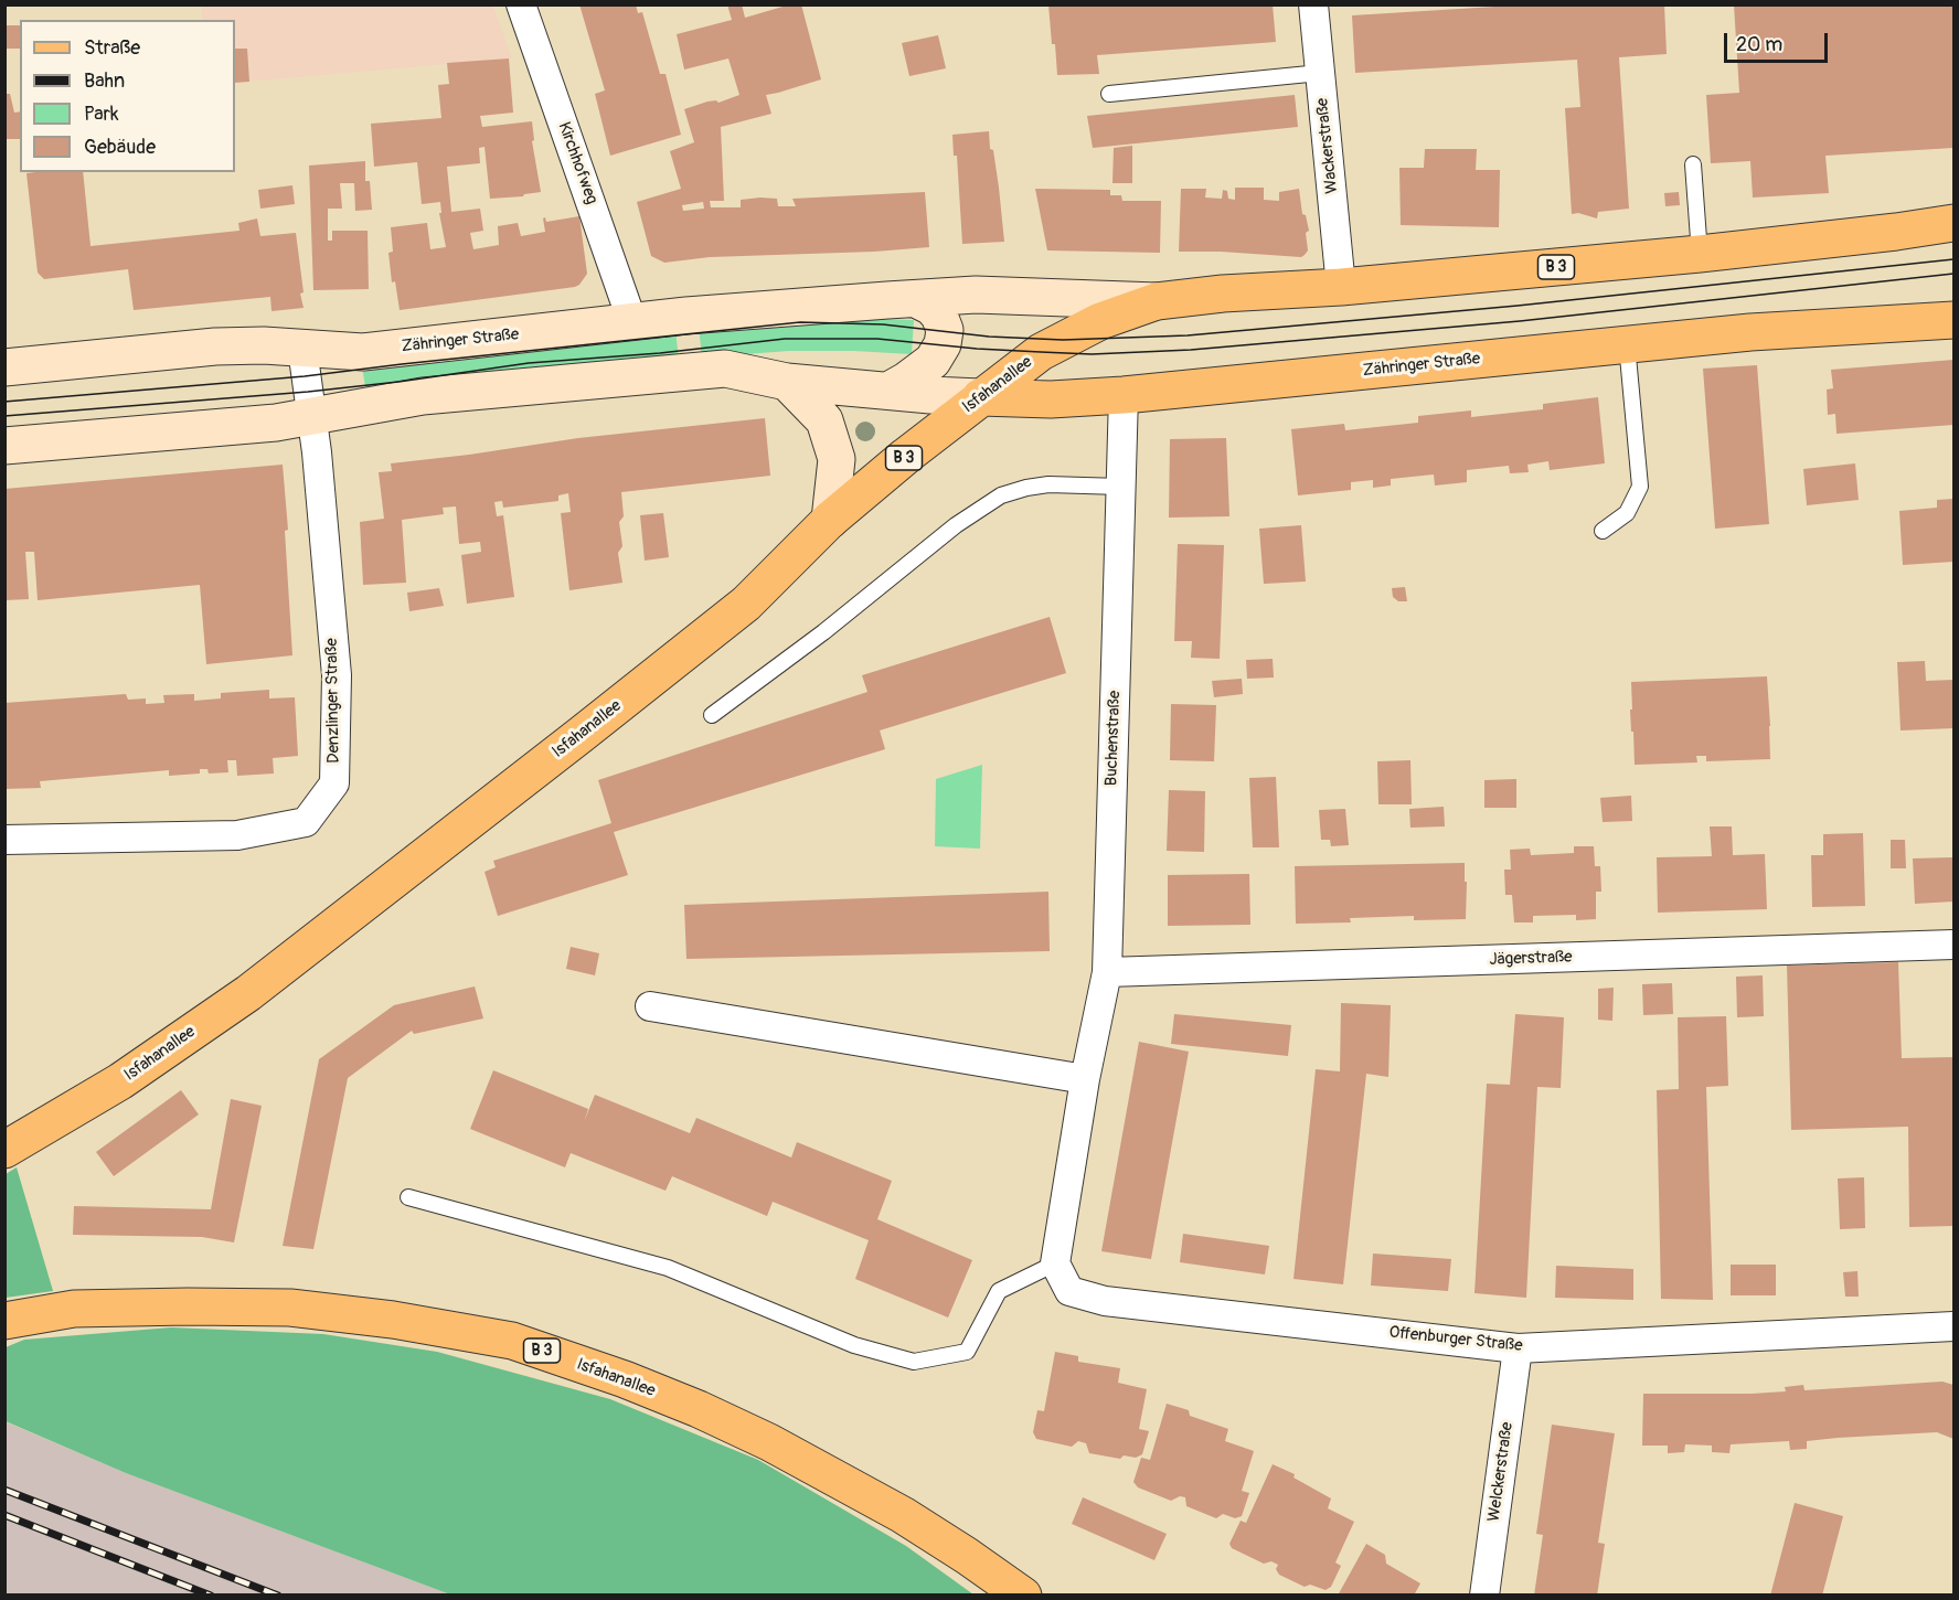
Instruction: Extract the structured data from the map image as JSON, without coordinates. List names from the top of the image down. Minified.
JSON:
{"streets":{"main road":["B 3","Zähringer Straße","Isfahanallee"],"street":["Wackerstraße","Kirchhofweg","Denzlinger Straße","Buchenstraße","Jägerstraße","Offenburger Straße","Welckerstraße"]},"crossings":[["Wackerstraße","Zähringer Straße"],["Kirchhofweg","Zähringer Straße"],["Zähringer Straße","Isfahanallee"],["Zähringer Straße","Denzlinger Straße"],["Zähringer Straße","Buchenstraße"],["Buchenstraße","Jägerstraße"],["Buchenstraße","Offenburger Straße"],["Offenburger Straße","Welckerstraße"]],"legend":["Straße","Bahn","Park","Gebäude"],"scale_bar":"20 m"}
